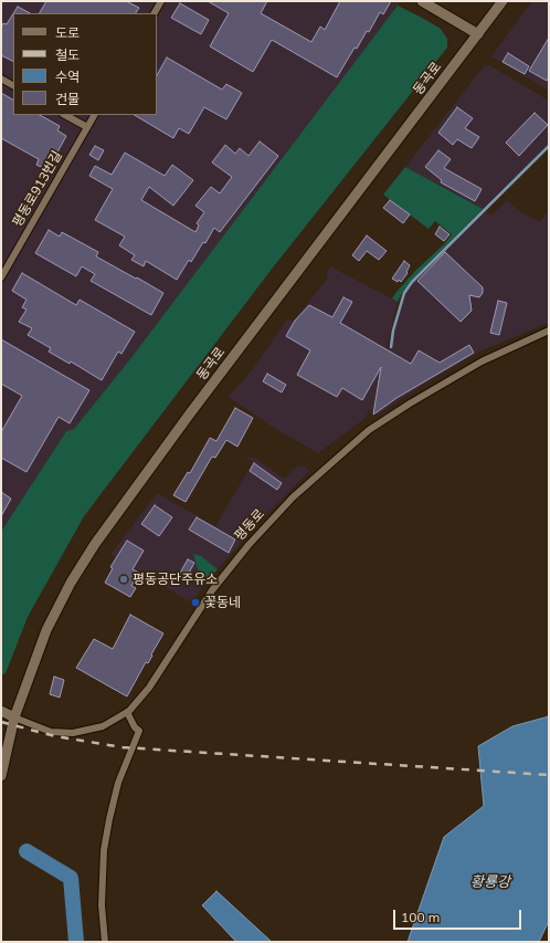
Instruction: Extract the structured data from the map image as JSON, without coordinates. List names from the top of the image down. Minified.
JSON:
{"streets":{"main road":["동곡로","평동로"],"street":["평동로913번길"]},"crossings":[["동곡로","평동로"]],"water":["황룡강"],"places":["평동공단주유소","꽃동네"],"legend":["도로","철도","수역","건물"],"scale_bar":"100 m"}
